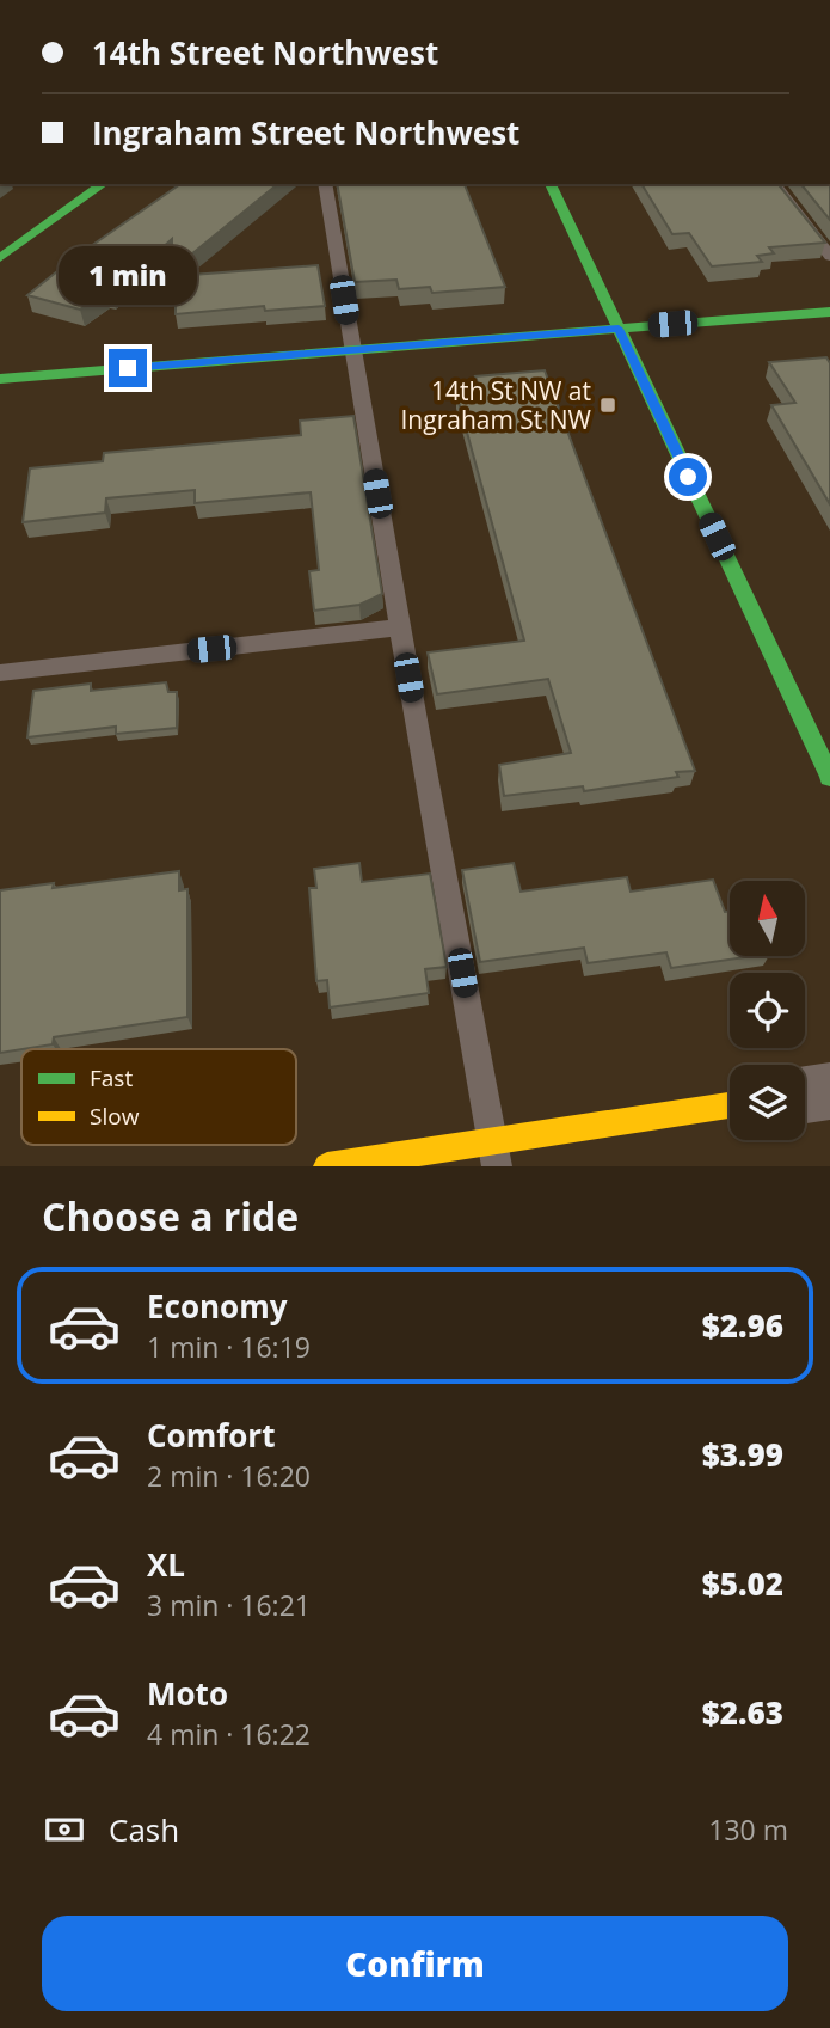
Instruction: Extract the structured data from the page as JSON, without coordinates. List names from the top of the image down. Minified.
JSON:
{"places":{"transit":["14th St NW at Ingraham St NW"]},"legend":["Fast","Slow"],"north":"top","page":{"banner":["14th Street Northwest","Ingraham Street Northwest"],"bubble":"1 min","heading":"Choose a ride","list":[{"name":"Economy","note":"1 min · 16:19","value":"$2.96"},{"name":"Comfort","note":"2 min · 16:20","value":"$3.99"},{"name":"XL","note":"3 min · 16:21","value":"$5.02"},{"name":"Moto","note":"4 min · 16:22","value":"$2.63"}],"pay":["Cash","130 m"],"buttons":"Confirm"}}
